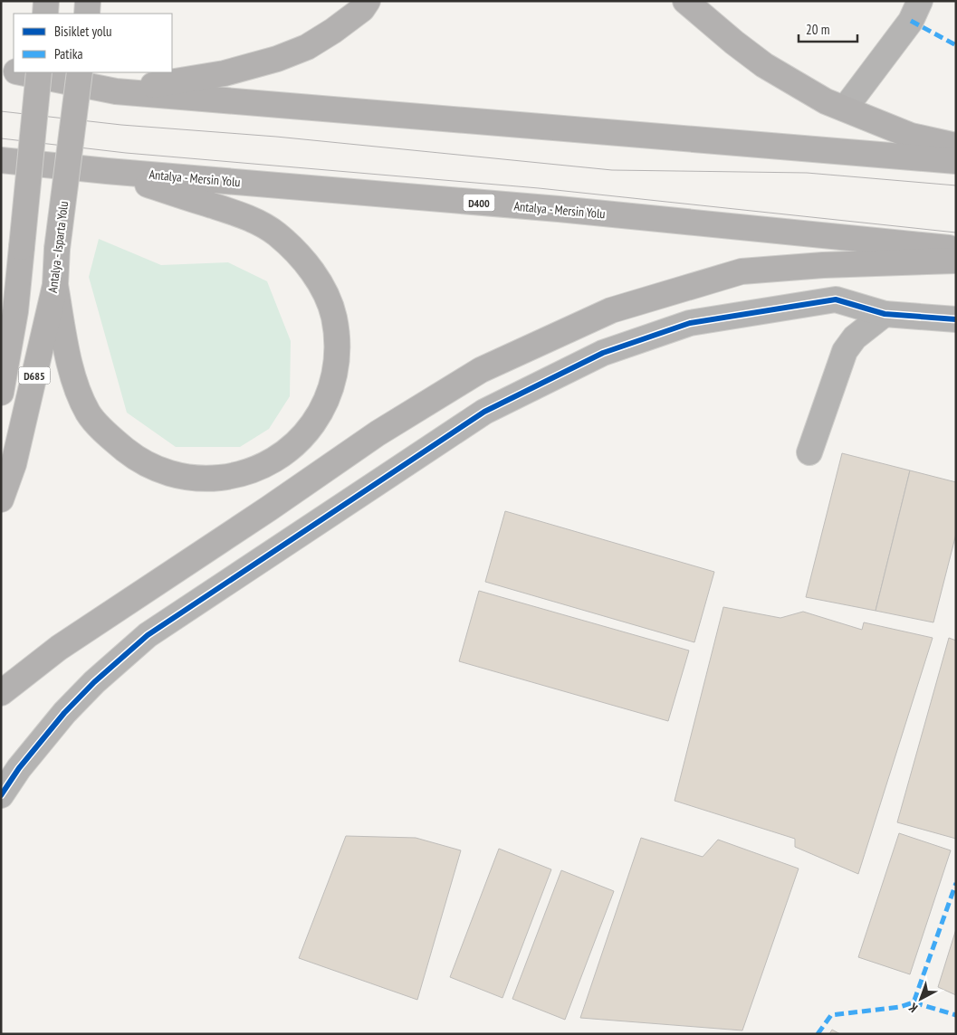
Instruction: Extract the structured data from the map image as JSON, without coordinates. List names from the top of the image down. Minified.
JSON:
{"streets":{"highway":["Antalya - Mersin Yolu","D400","Antalya - Isparta Yolu","D685"]},"legend":["Bisiklet yolu","Patika"],"scale_bar":"20 m","north":"bottom left"}
